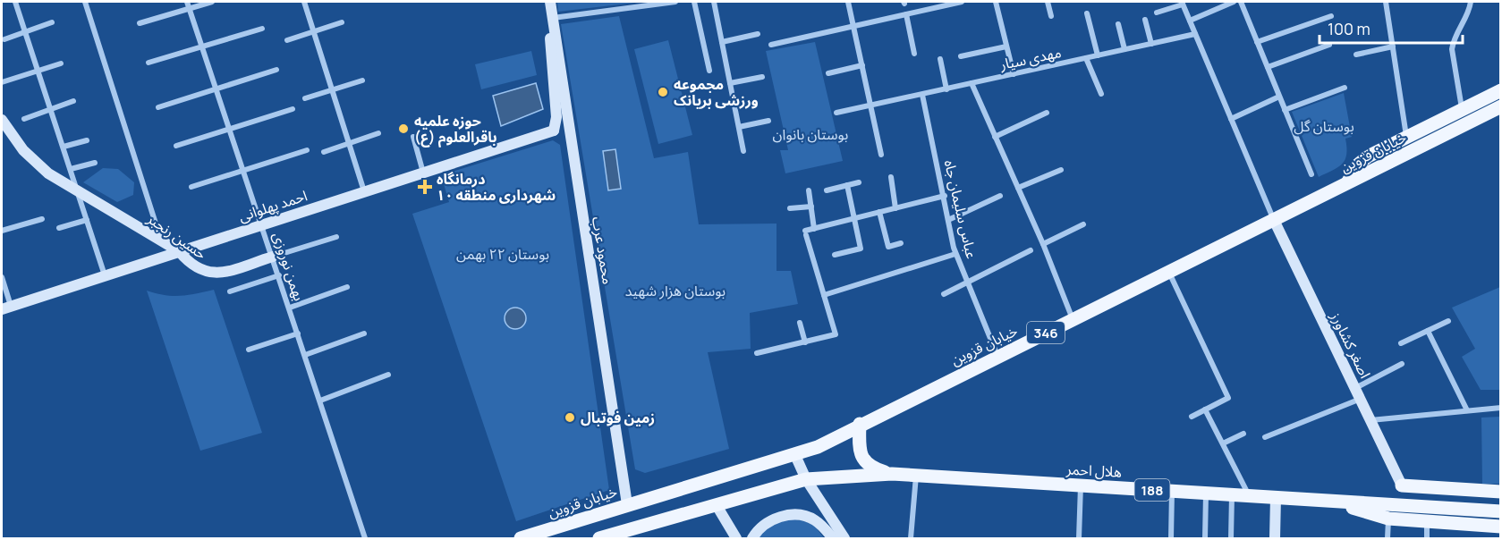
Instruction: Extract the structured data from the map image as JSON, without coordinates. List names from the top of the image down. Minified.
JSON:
{"streets":{"main road":["خیابان قزوین","346","هلال احمر","188"],"street":["مهدی سیار","احمد پهلوانی","عباس سلیمان جاه","حسین رنجبر","محمود عرب","بهمن نوروزی","اصغر کشاورز"]},"crossings":[["مهدی سیار","عباس سلیمان جاه"],["خیابان قزوین","عباس سلیمان جاه"],["خیابان قزوین","محمود عرب"],["خیابان قزوین","اصغر کشاورز"],["خیابان قزوین","188"],["احمد پهلوانی","حسین رنجبر"],["احمد پهلوانی","بهمن نوروزی"],["حسین رنجبر","بهمن نوروزی"],["هلال احمر","188"]],"parks":["بوستان گل","بوستان بانوان","بوستان ۲۲ بهمن","بوستان هزار شهید"],"places":{"other":["مجموعه ورزشی بریانک","حوزه علمیه باقرالعلوم (ع)","زمین فوتبال"],"health":["درمانگاه شهرداری منطقه ۱۰"]},"scale_bar":"100 m"}
